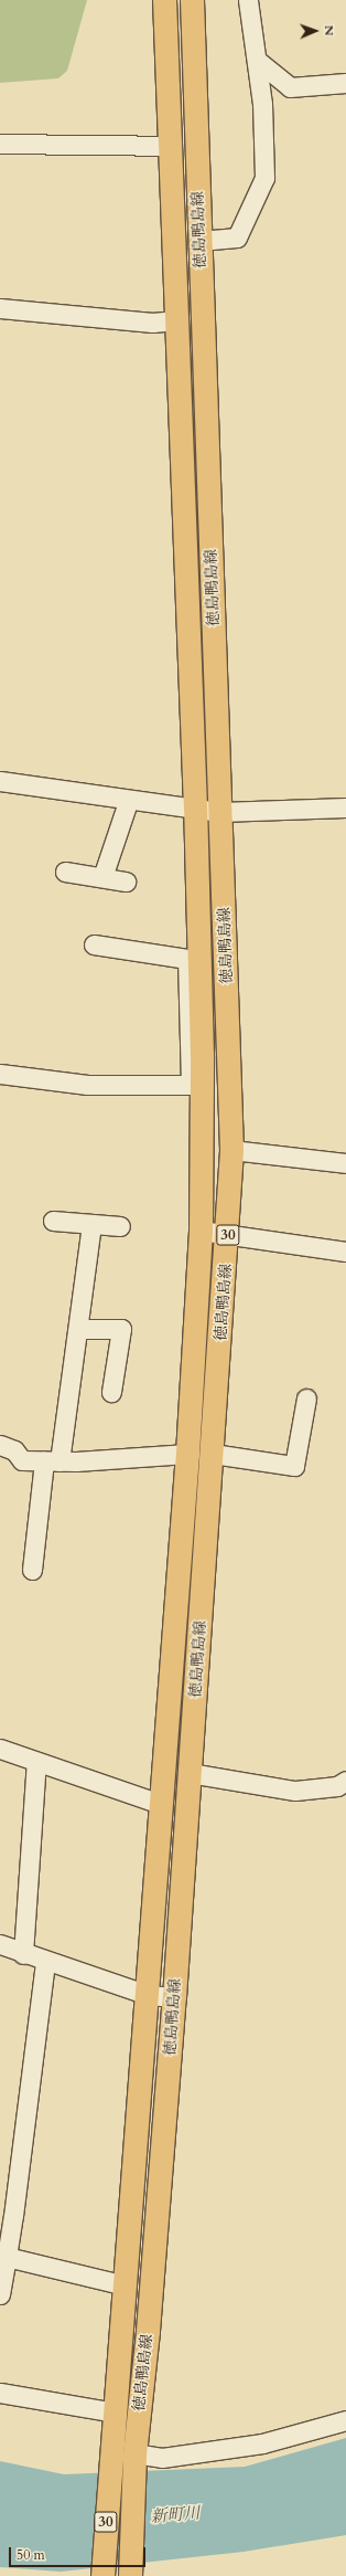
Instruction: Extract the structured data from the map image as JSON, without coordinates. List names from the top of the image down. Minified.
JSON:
{"streets":{"main road":["徳島鴨島線","30"]},"water":["新町川"],"scale_bar":"50 m","north":"right"}
